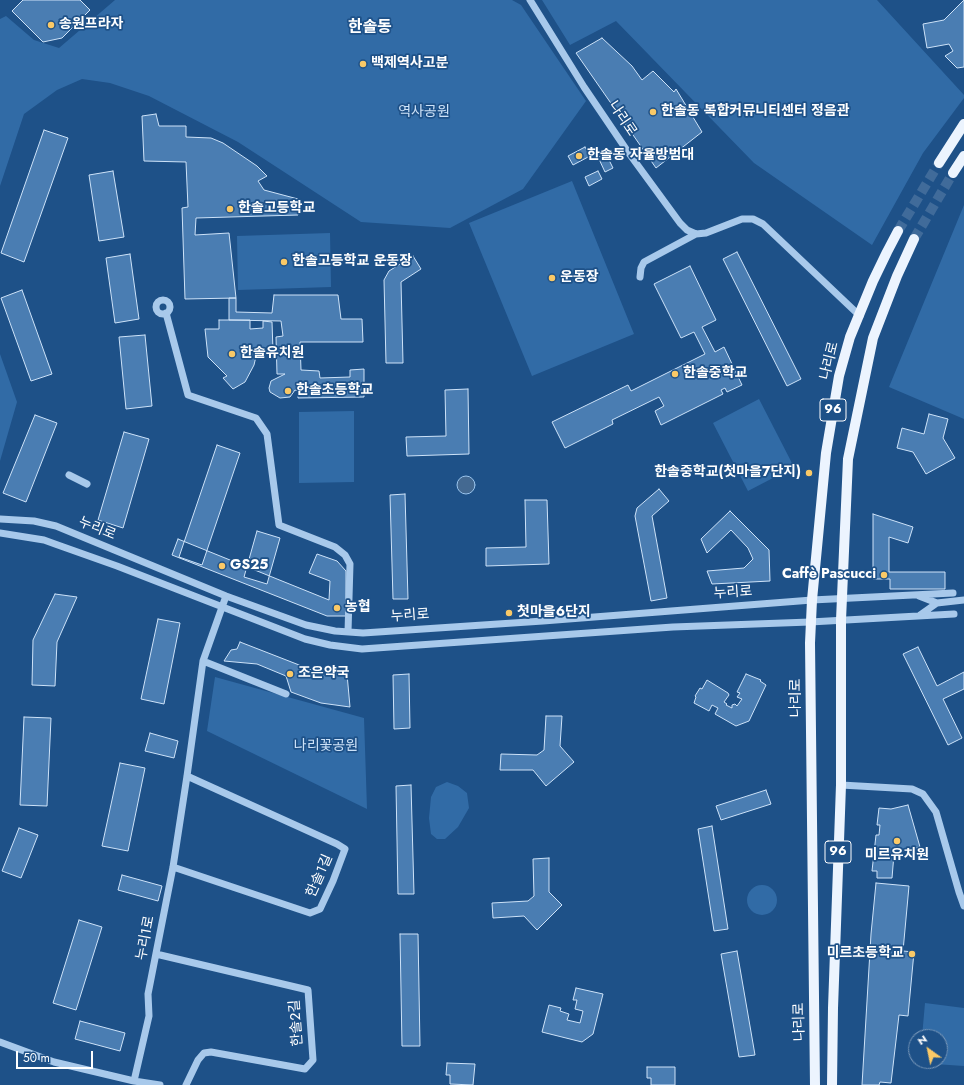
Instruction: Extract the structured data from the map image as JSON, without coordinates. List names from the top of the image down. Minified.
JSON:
{"streets":{"main road":["나리로","96"],"street":["누리로","한솔1길","누리1로","한솔2길"]},"crossings":[["나리로","누리로"],["96","누리로"],["누리로","누리1로"],["한솔1길","누리1로"],["누리1로","한솔2길"]],"districts":["한솔동"],"parks":["역사공원","나리꽃공원"],"places":["송원프라자","백제역사고분","한솔동 복합커뮤니티센터 정음관","한솔동 자율방범대","한솔고등학교","한솔고등학교 운동장","운동장","한솔유치원","한솔중학교","한솔초등학교","한솔중학교(첫마을7단지)","GS25","Caffè Pascucci","농협","첫마을6단지","조은약국","미르유치원","미르초등학교"],"scale_bar":"50 m","north":"top left"}
